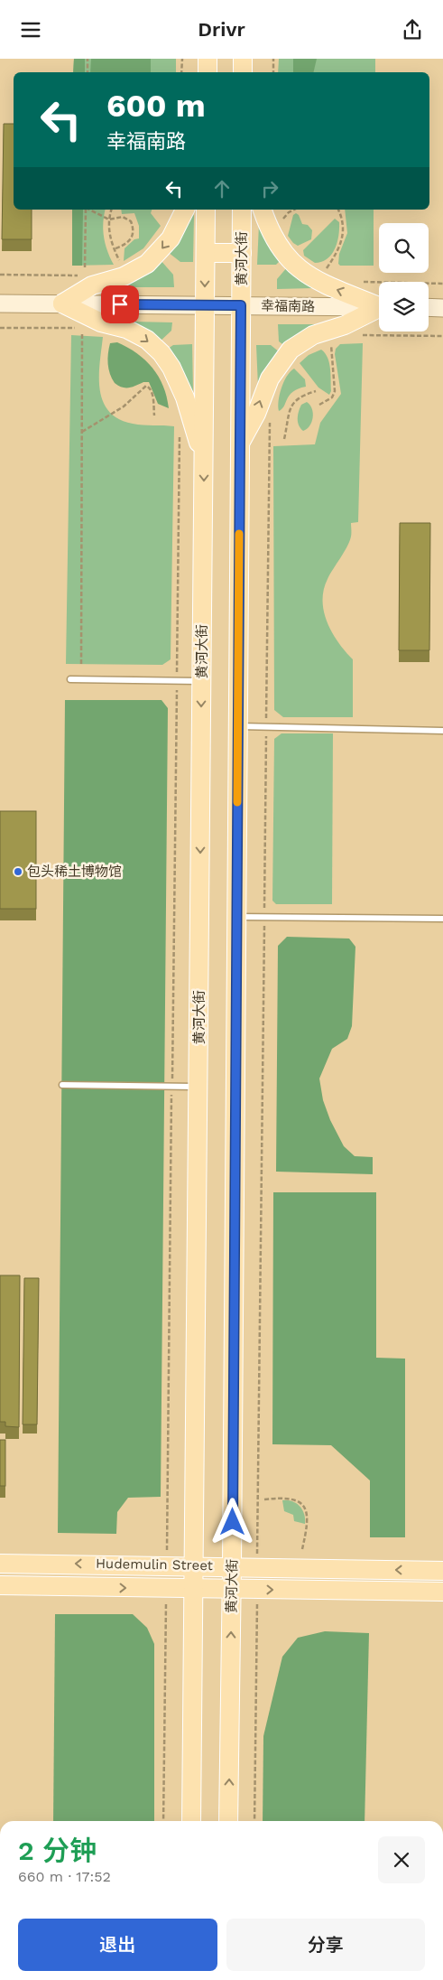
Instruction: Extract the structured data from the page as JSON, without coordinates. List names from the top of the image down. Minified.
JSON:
{"streets":{"main road":["黄河大街","幸福南路","Hudemulin Street"]},"crossings":[["黄河大街","幸福南路"],["黄河大街","Hudemulin Street"]],"places":["包头稀土博物馆"],"page":{"header":"Drivr","turn":["600 m","幸福南路"],"heading":["2 分钟","660 m · 17:52"],"buttons":["退出","分享"]}}
